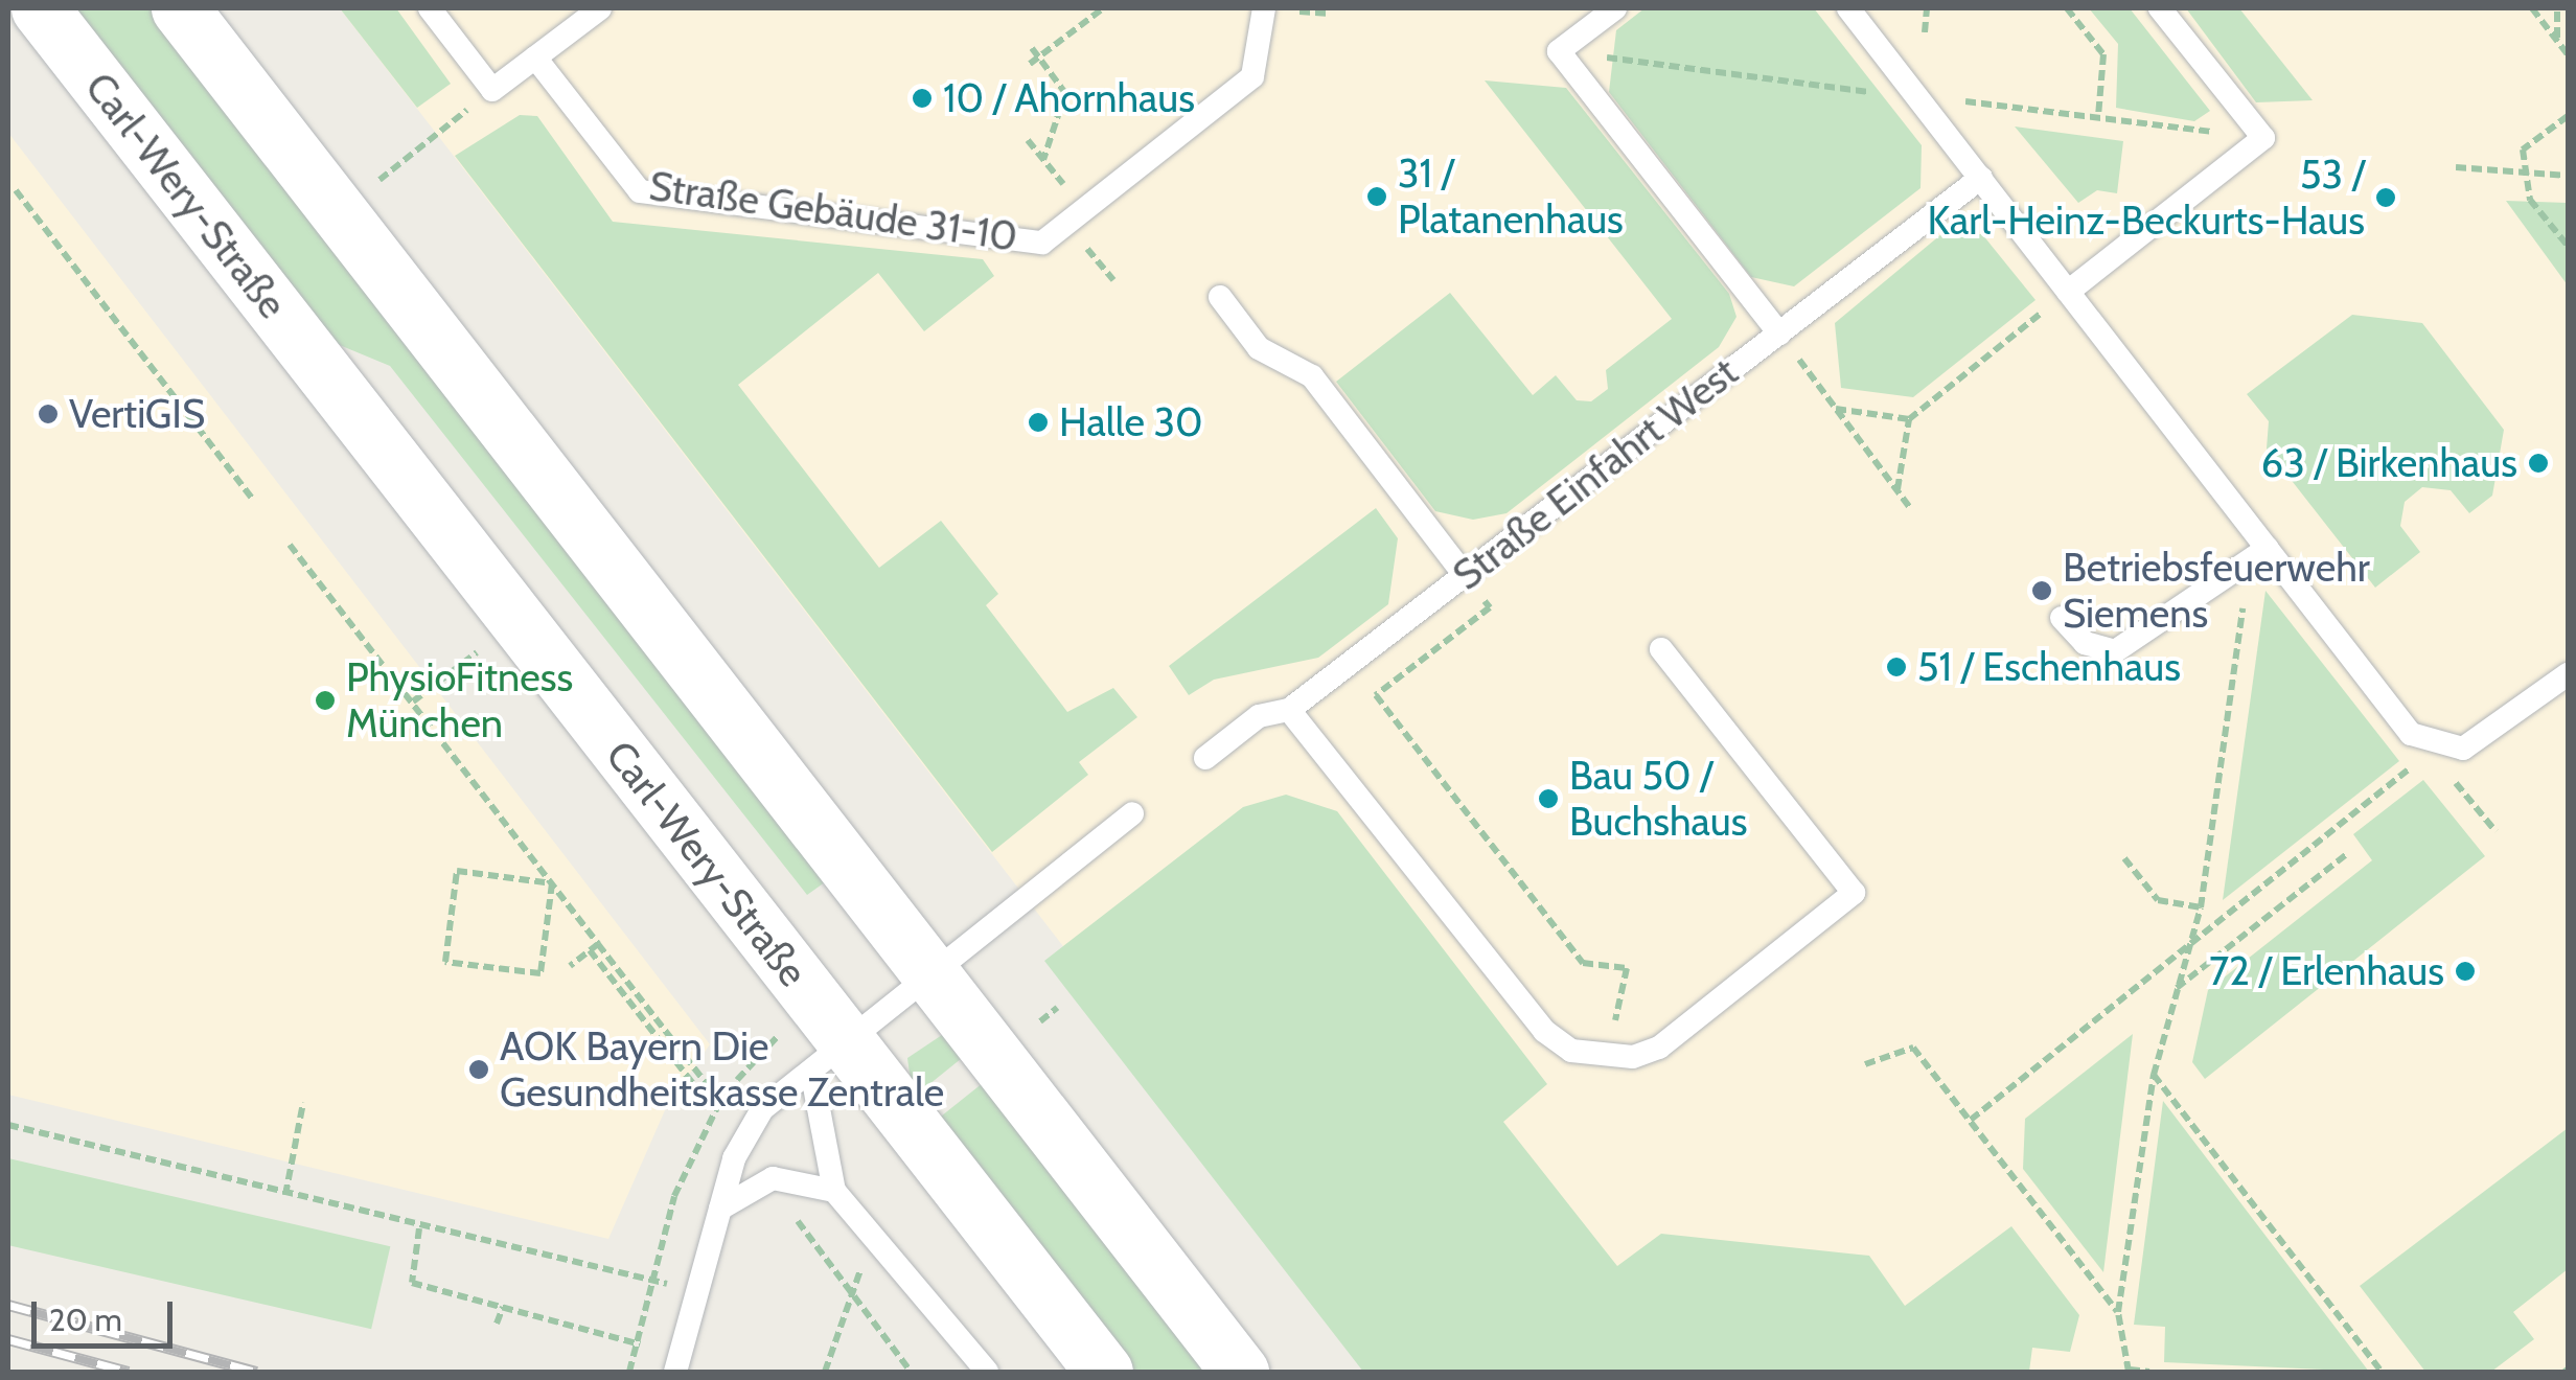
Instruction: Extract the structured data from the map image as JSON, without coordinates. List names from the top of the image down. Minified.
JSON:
{"streets":{"main road":["Carl-Wery-Straße"],"lane":["Straße Gebäude 31-10","Straße Einfahrt West"]},"places":["10 / Ahornhaus","31 / Platanenhaus","53 / Karl-Heinz-Beckurts-Haus","VertiGIS","Halle 30","63 / Birkenhaus","Betriebsfeuerwehr Siemens","51 / Eschenhaus","PhysioFitness München","Bau 50 / Buchshaus","72 / Erlenhaus","AOK Bayern Die Gesundheitskasse Zentrale"],"scale_bar":"20 m"}
